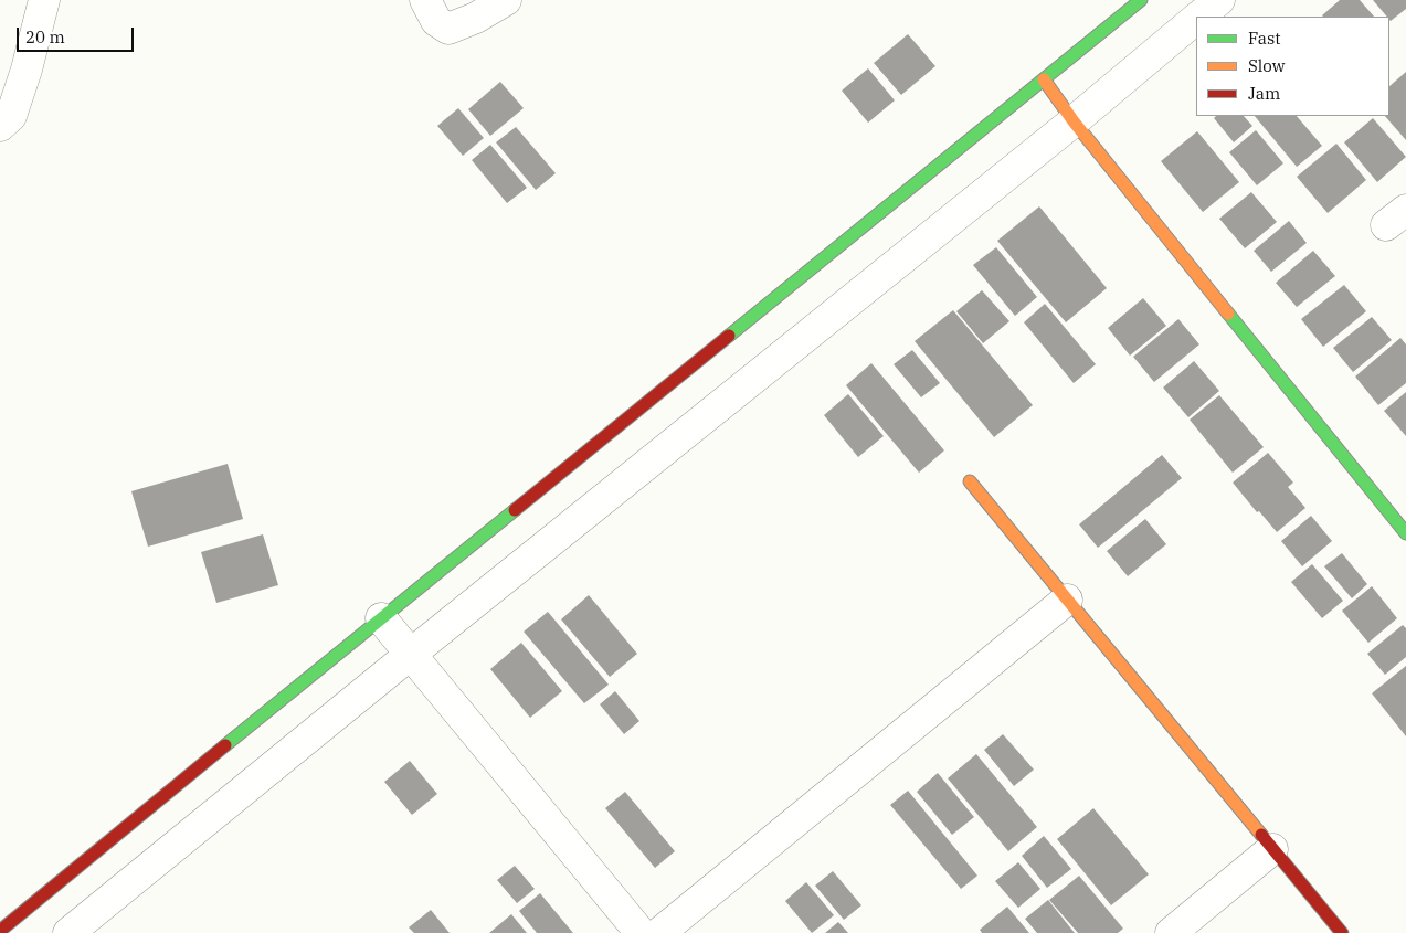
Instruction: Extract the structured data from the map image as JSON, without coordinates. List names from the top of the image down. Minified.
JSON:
{"legend":["Fast","Slow","Jam"],"scale_bar":"20 m"}
